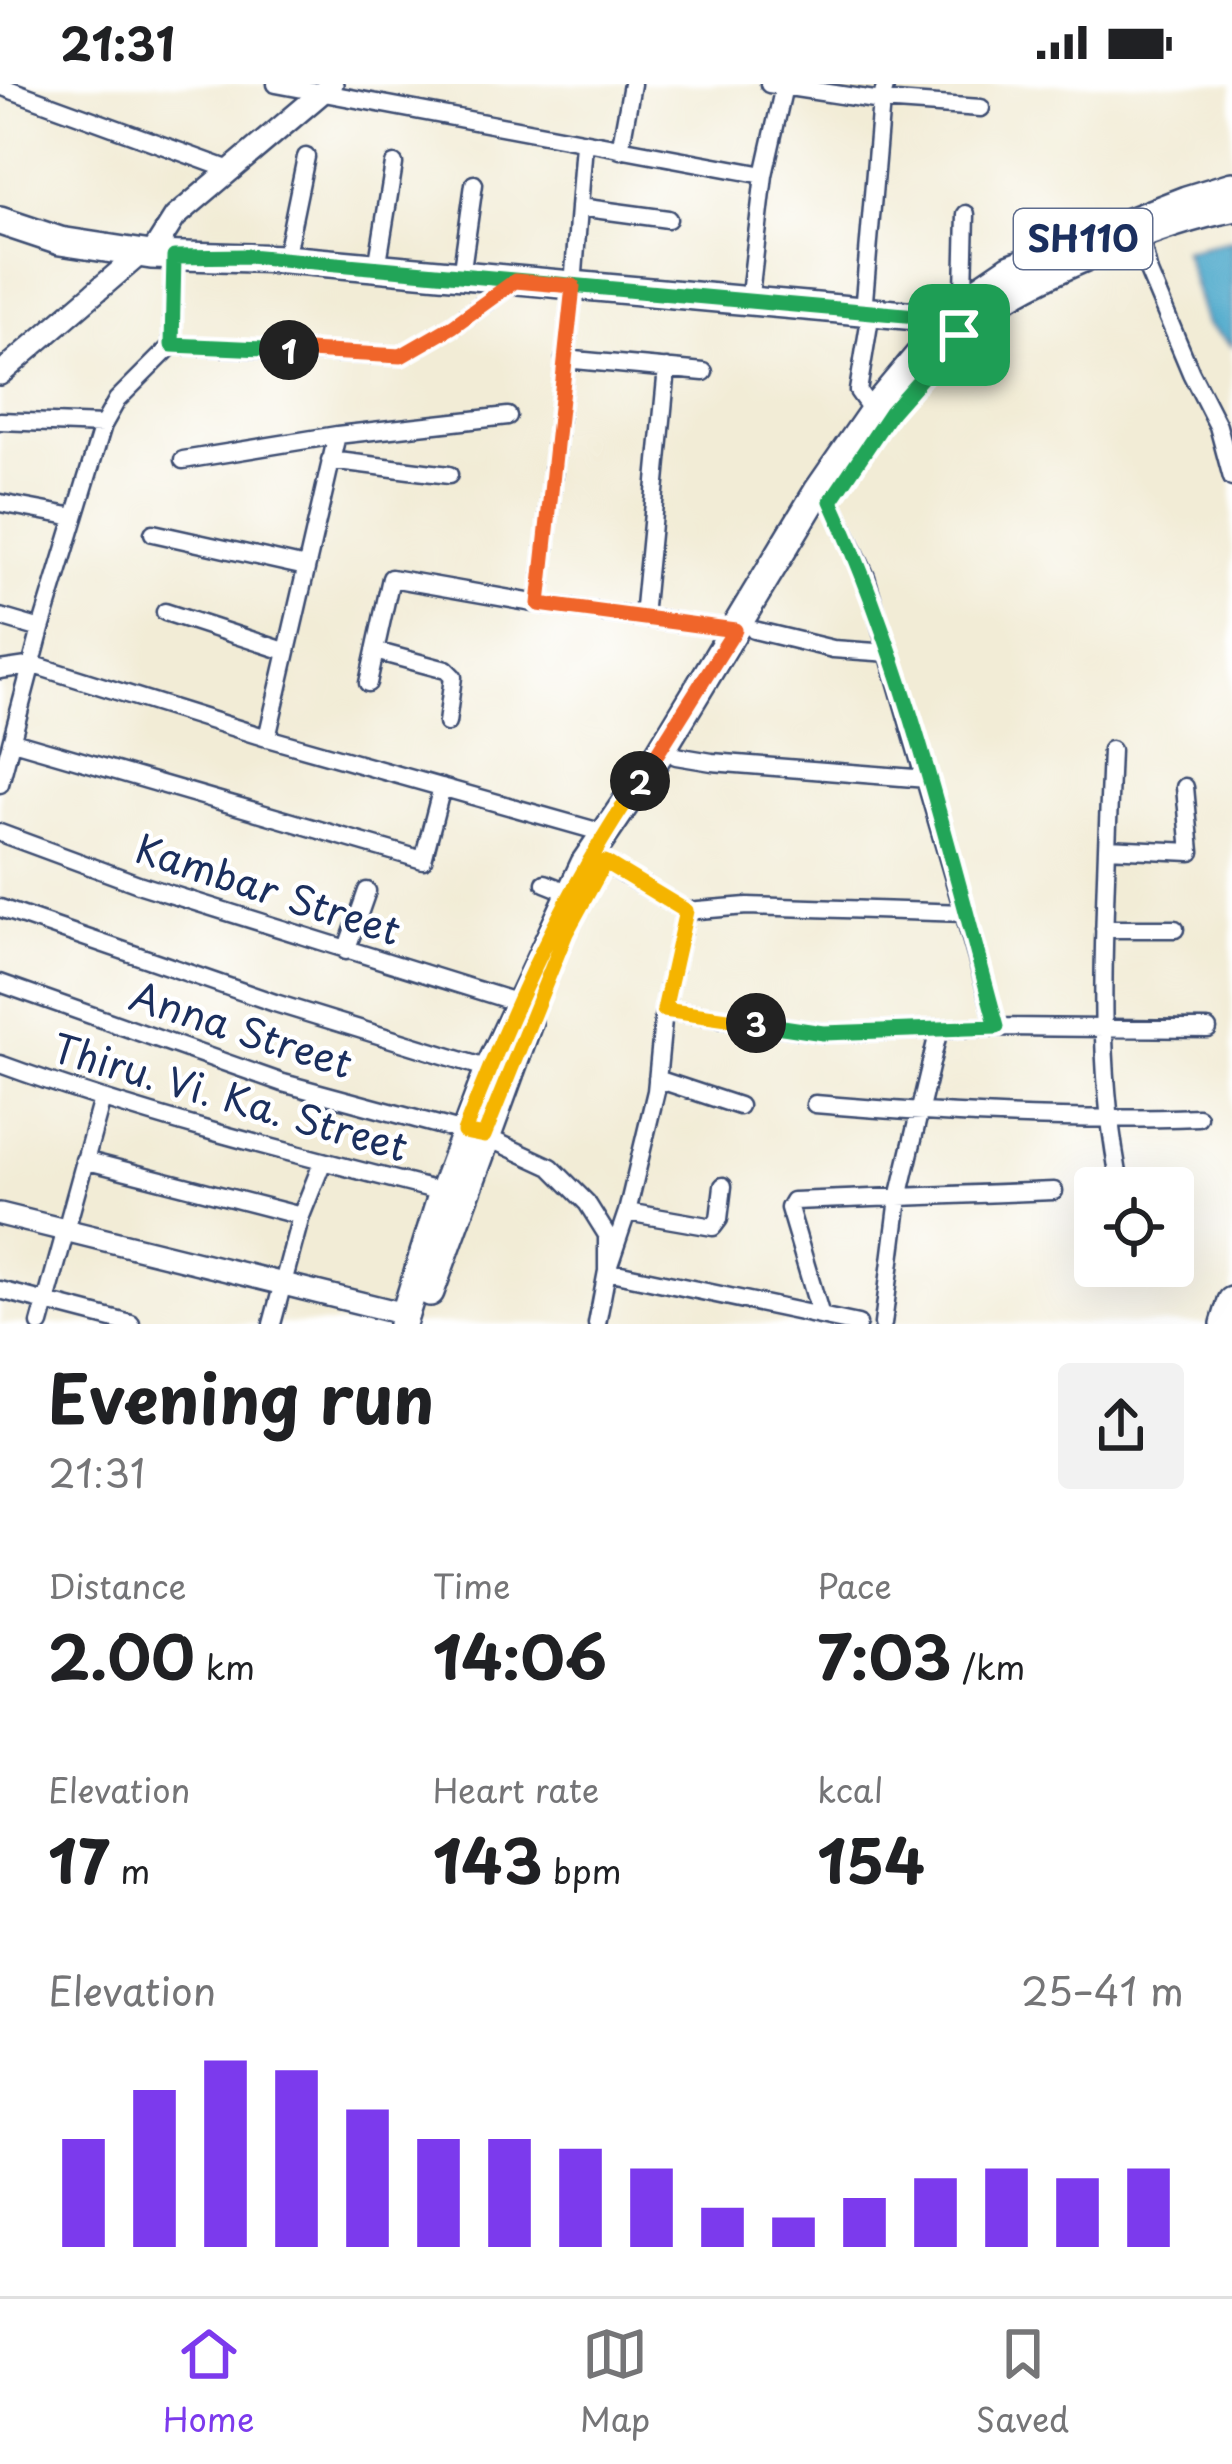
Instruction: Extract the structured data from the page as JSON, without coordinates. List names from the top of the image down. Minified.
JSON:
{"streets":{"main road":["SH110"],"street":["Kambar Street","Anna Street","Thiru. Vi. Ka. Street"]},"crossings":[["SH110","Kambar Street"],["SH110","Anna Street"],["SH110","Thiru. Vi. Ka. Street"]],"page":{"status":"21:31","pins":["1","2","3"],"heading":["Evening run","21:31"],"stats":[["Distance","2.00 km"],["Time","14:06"],["Pace","7:03 /km"],["Elevation","17 m"],["Heart rate","143 bpm"],["kcal","154"]],"chart":["Elevation","25–41 m"],"tabs":["Home","Map","Saved"]}}
